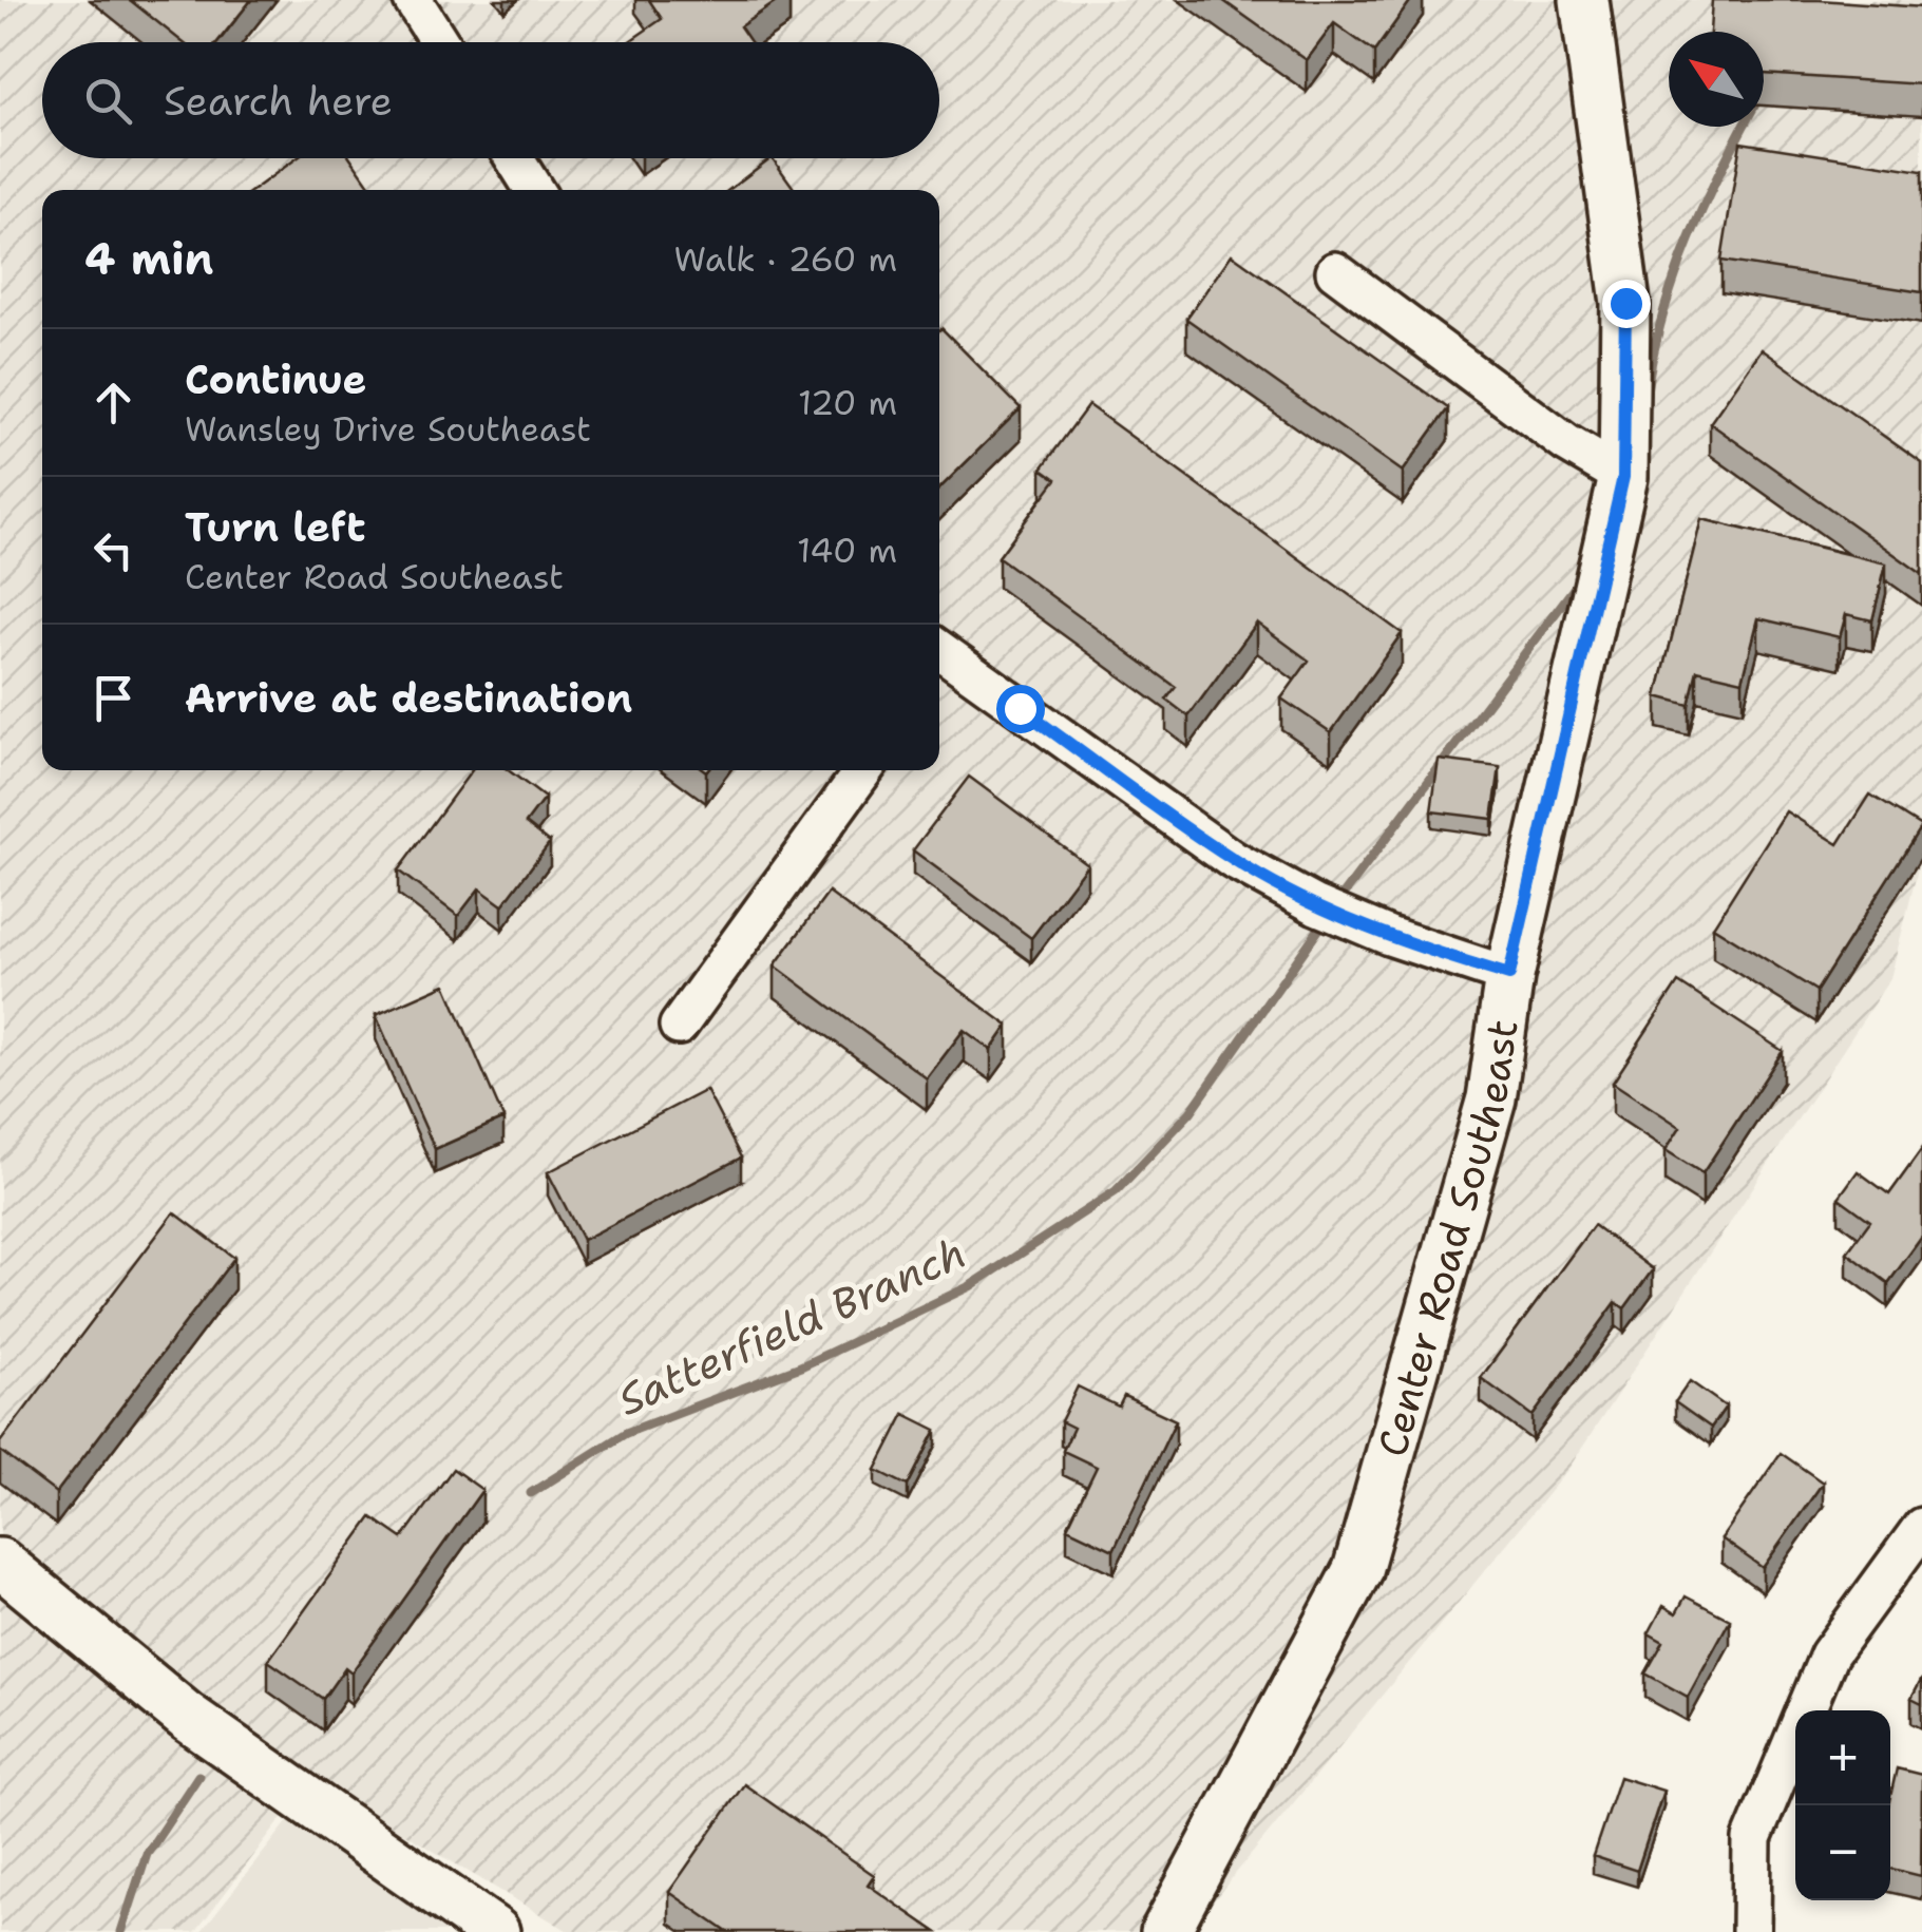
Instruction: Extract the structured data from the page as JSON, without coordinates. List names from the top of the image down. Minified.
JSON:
{"streets":{"street":["Center Road Southeast"]},"water":["Satterfield Branch"],"north":"top left","page":{"search":"Search here","heading":["4 min","Walk · 260 m"],"list":[["Continue","Wansley Drive Southeast","120 m"],["Turn left","Center Road Southeast","140 m"],"Arrive at destination"],"map_buttons":["+","−"]}}
